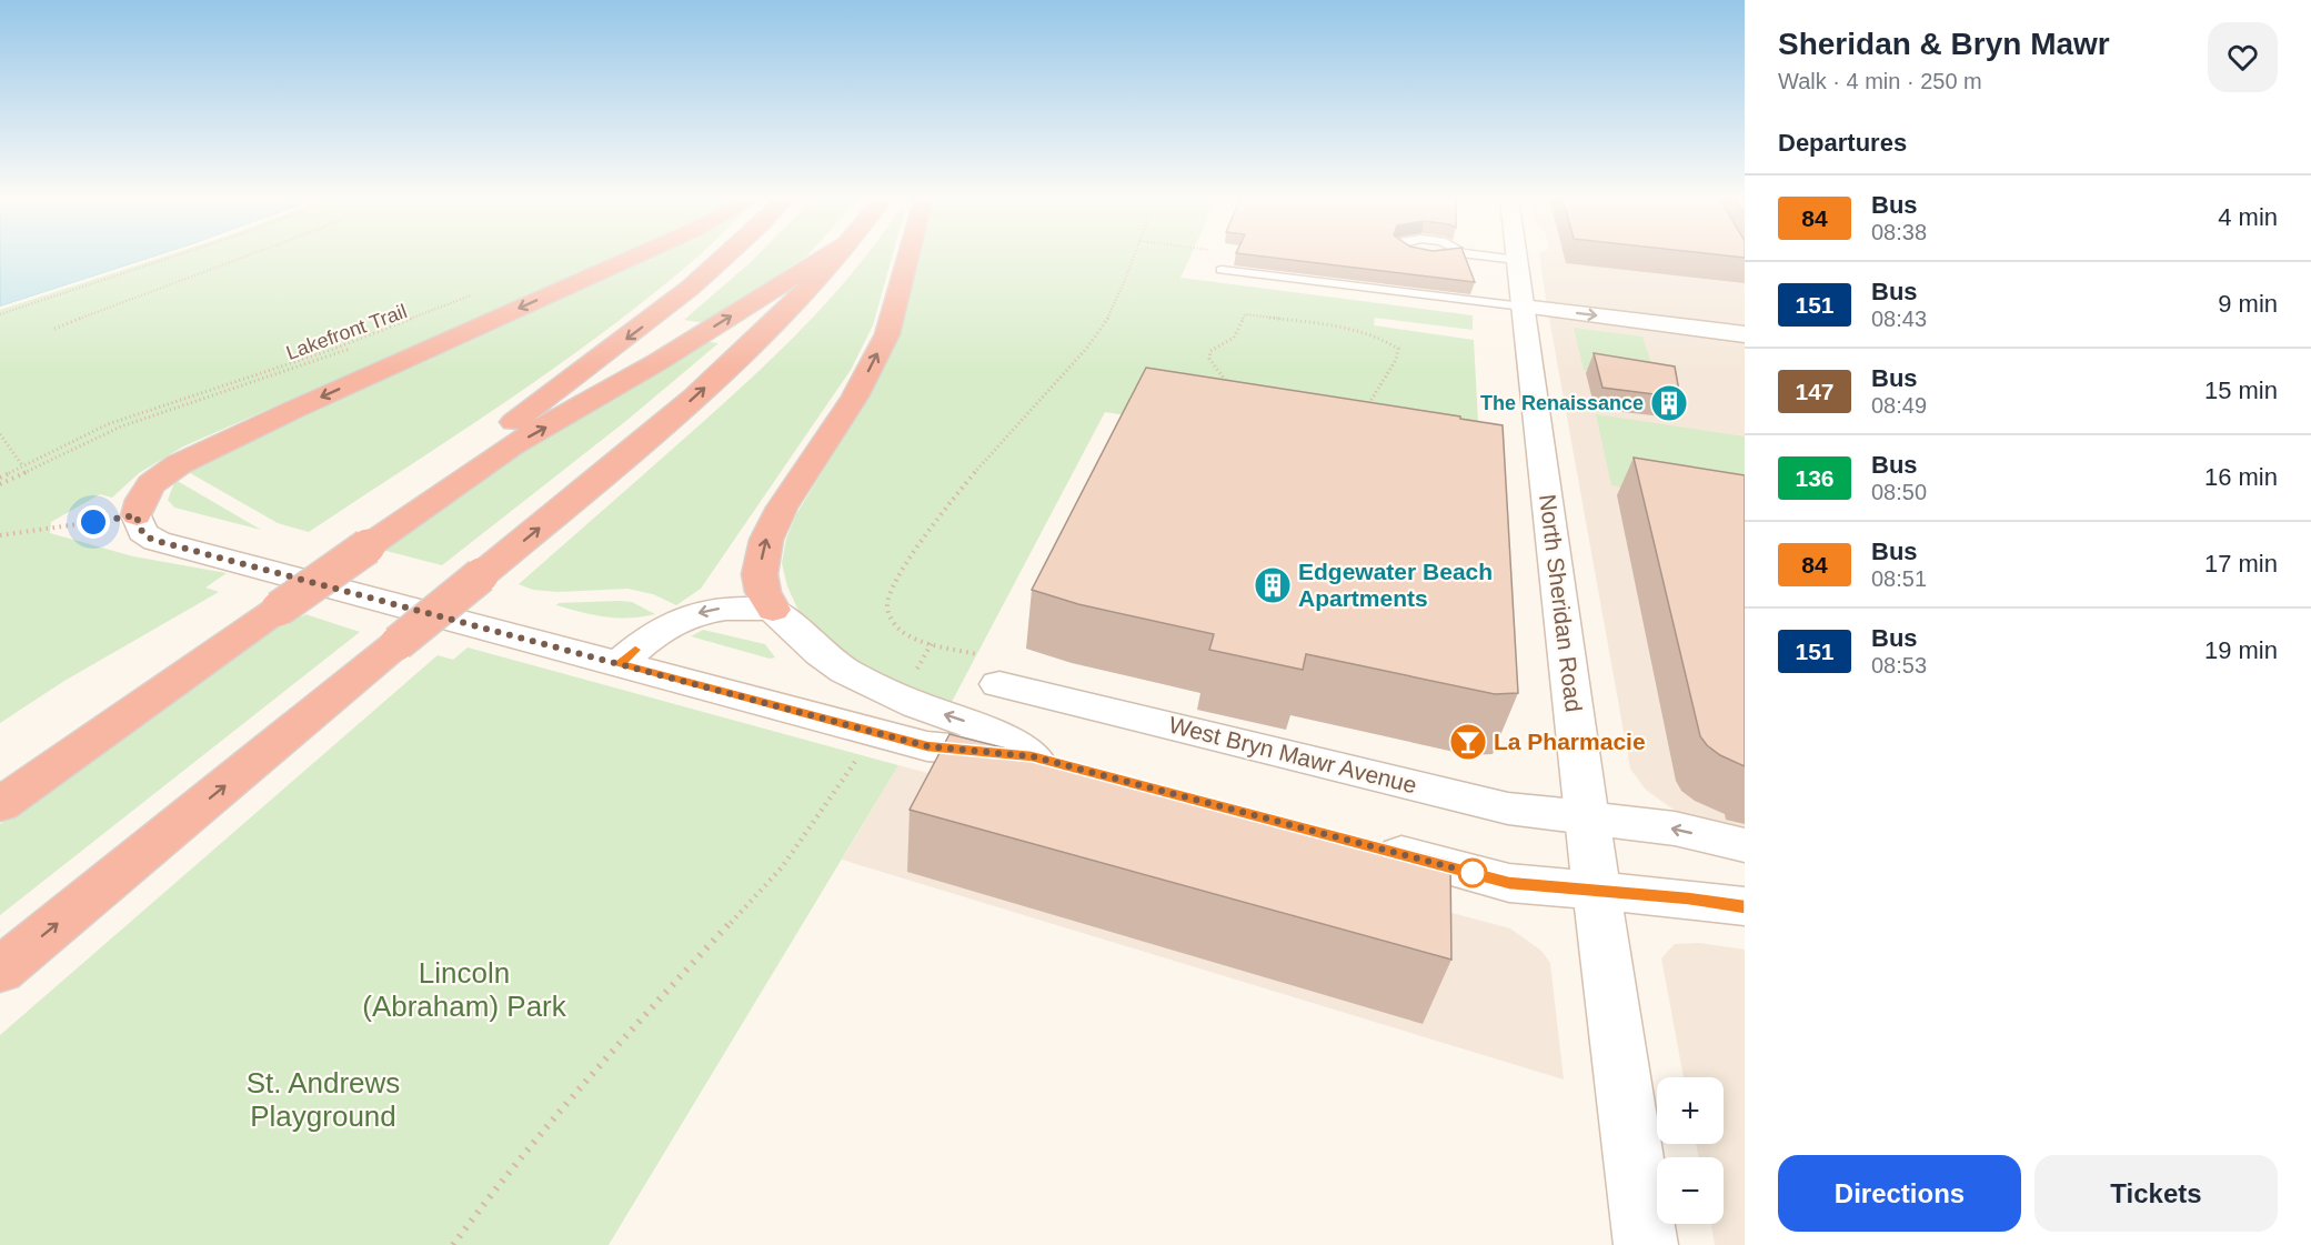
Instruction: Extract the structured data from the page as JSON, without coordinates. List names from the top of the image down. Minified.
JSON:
{"streets":{"main road":["North Sheridan Road","West Bryn Mawr Avenue"],"path":["Lakefront Trail"]},"crossings":[["North Sheridan Road","West Bryn Mawr Avenue"]],"parks":["Lincoln (Abraham) Park","St. Andrews Playground"],"places":{"building":["The Renaissance","Edgewater Beach Apartments"],"bar":["La Pharmacie"]},"lines":["bus line 84"],"page":{"heading":[["Sheridan & Bryn Mawr","Walk · 4 min · 250 m"],"Departures"],"list":[{"mark":"84","name":"Bus","note":"08:38","value":"4 min"},{"mark":"151","name":"Bus","note":"08:43","value":"9 min"},{"mark":"147","name":"Bus","note":"08:49","value":"15 min"},{"mark":"136","name":"Bus","note":"08:50","value":"16 min"},{"mark":"84","name":"Bus","note":"08:51","value":"17 min"},{"mark":"151","name":"Bus","note":"08:53","value":"19 min"}],"map_buttons":["+","−"],"buttons":["Directions","Tickets"]}}
